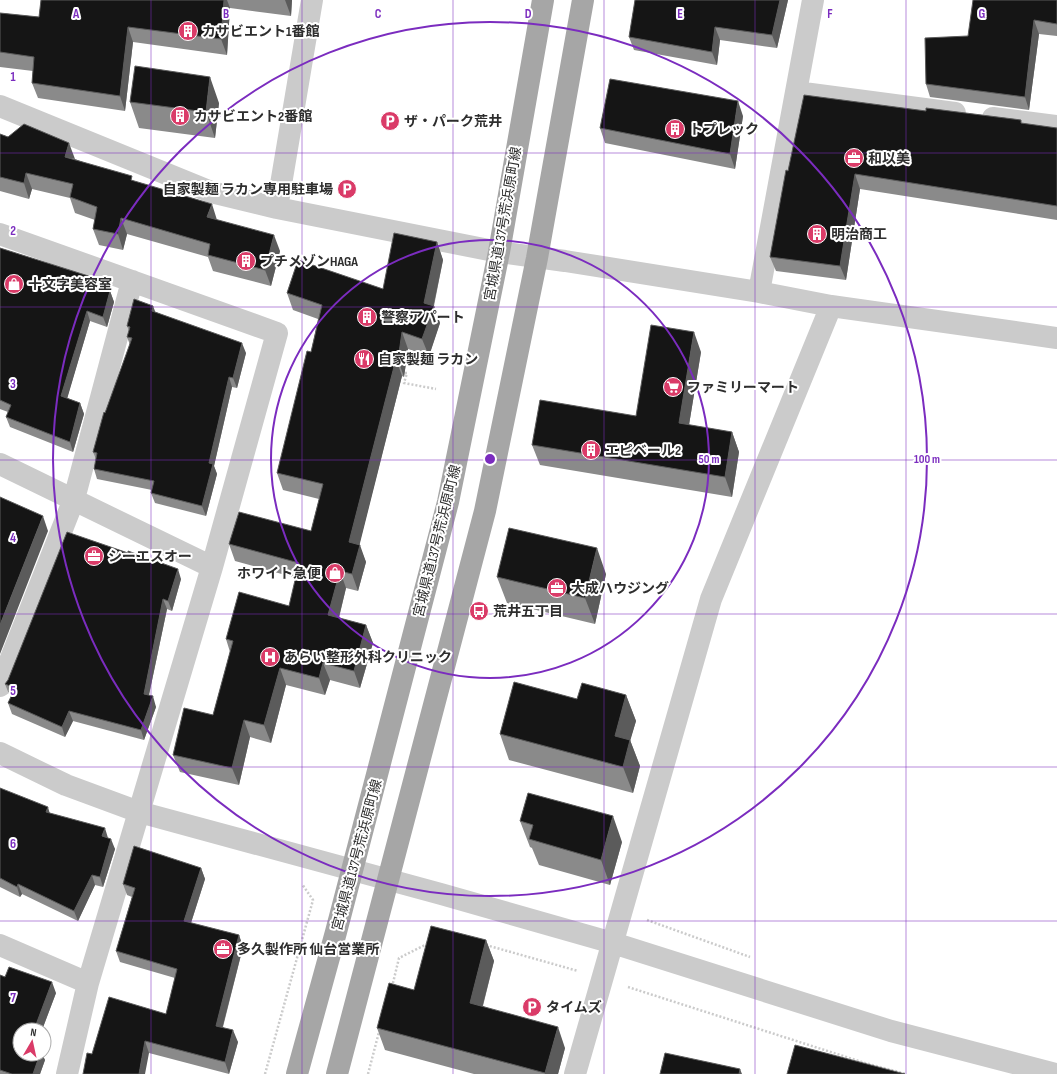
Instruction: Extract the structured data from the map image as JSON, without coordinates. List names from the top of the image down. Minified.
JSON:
{"streets":{"main road":["宮城県道137号荒浜原町線"]},"places":{"building":["カサビエント1番館","カサビエント2番館","トプレック","明治商工","プチメゾンHAGA","警察アパート","エピベール2"],"parking":["ザ・パーク荒井","自家製麺 ラカン専用駐車場","タイムズ"],"office":["和以美","シーエスオー","大成ハウジング","多久製作所 仙台営業所"],"shop":["十文字美容室","ホワイト急便"],"restaurant":["自家製麺 ラカン"],"supermarket":["ファミリーマート"],"bus stop":["荒井五丁目"],"hospital":["あらい整形外科クリニック"]},"north":"top","grid":{"columns":["A","B","C","D","E","F","G"],"rows":["1","2","3","4","5","6","7"]},"rings":["50 m","100 m"]}
